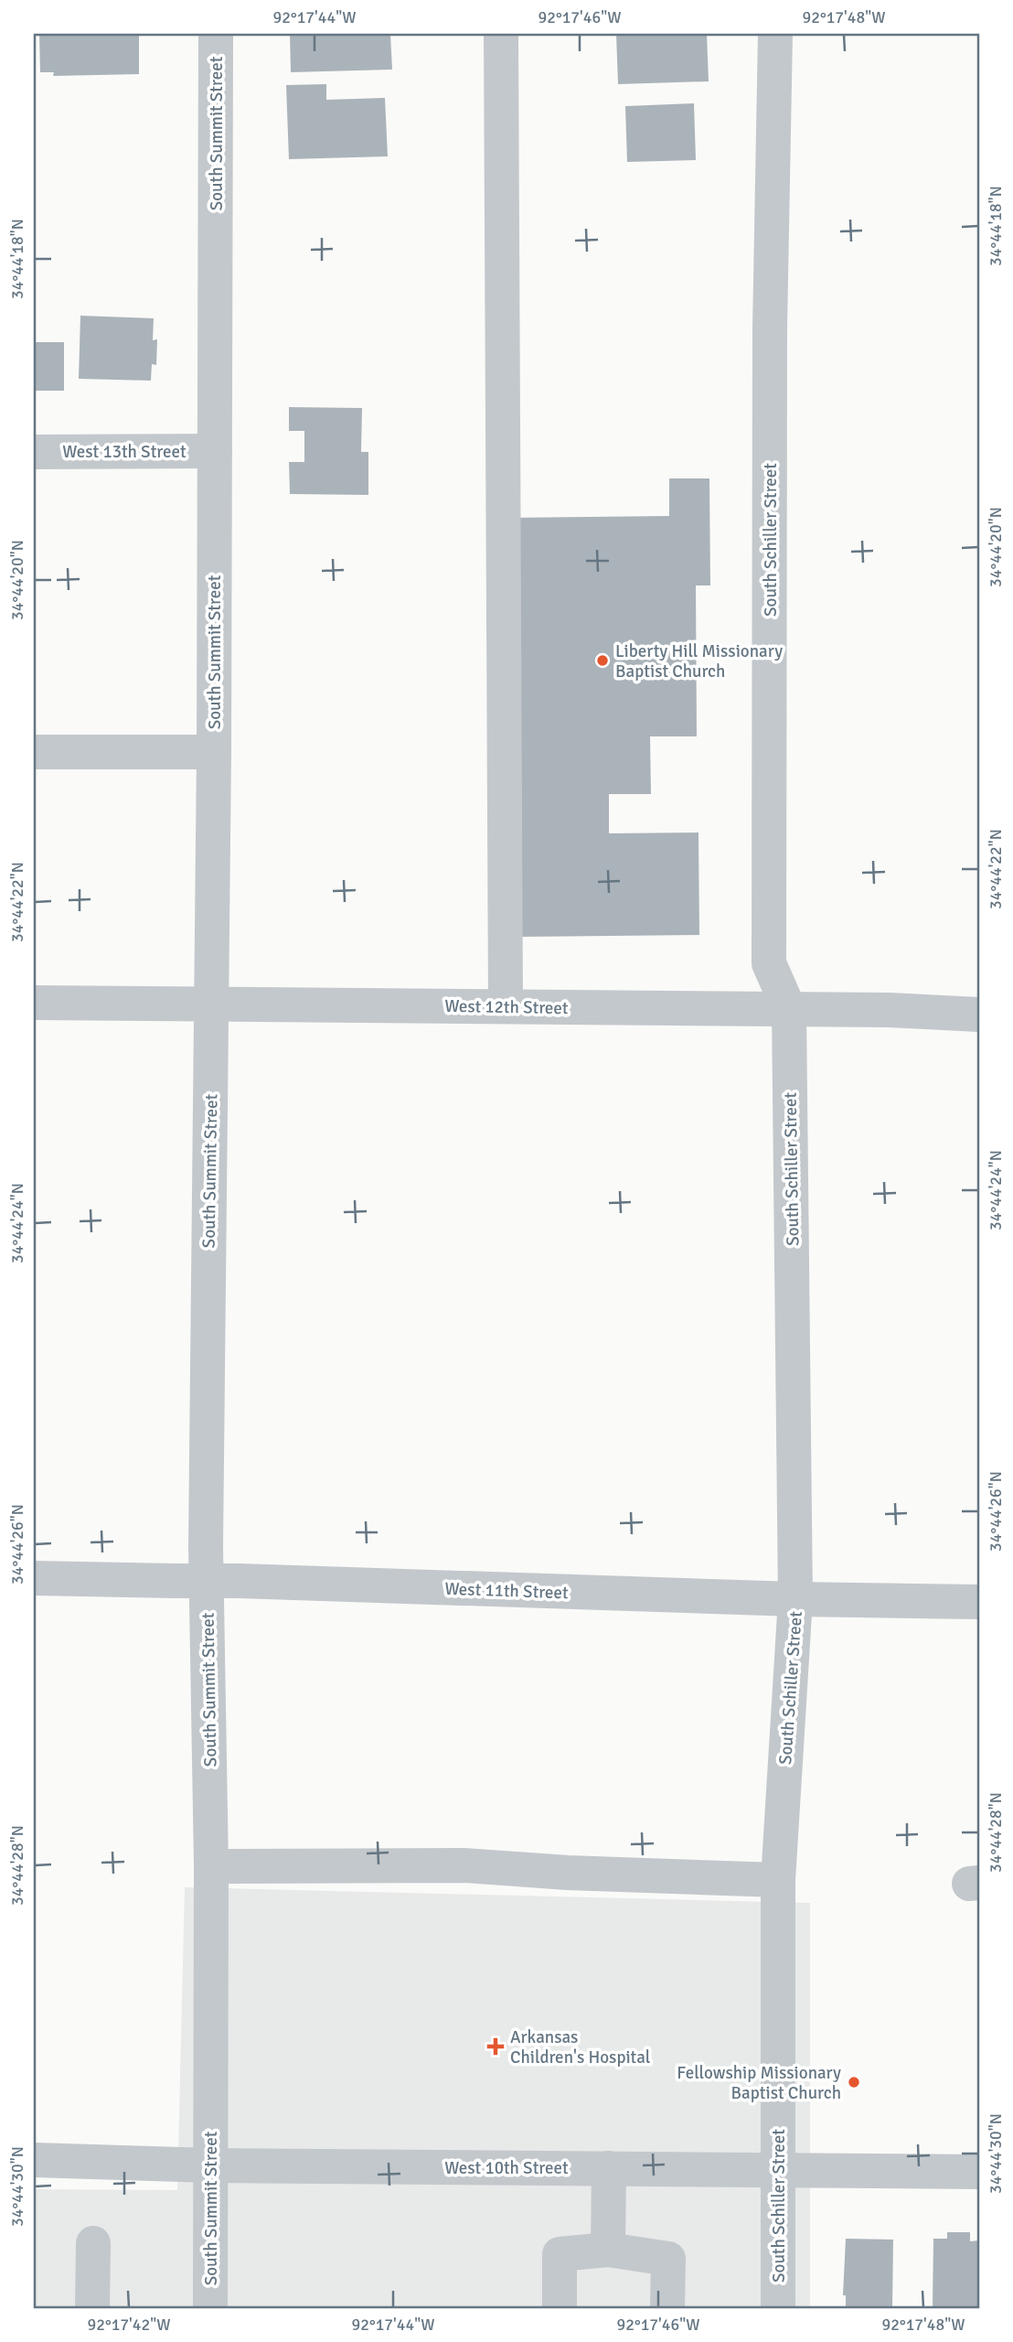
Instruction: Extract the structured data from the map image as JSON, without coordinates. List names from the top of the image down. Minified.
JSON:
{"streets":{"street":["South Summit Street","West 13th Street","South Schiller Street","West 12th Street","West 11th Street","West 10th Street"]},"crossings":[["South Summit Street","West 13th Street"],["South Summit Street","West 12th Street"],["South Summit Street","West 10th Street"],["South Schiller Street","West 12th Street"],["South Schiller Street","West 11th Street"],["South Schiller Street","West 10th Street"]],"places":{"other":["Liberty Hill Missionary Baptist Church","Fellowship Missionary Baptist Church"],"health":["Arkansas Children's Hospital"]},"coordinates":["92°17'44\"W","92°17'46\"W","92°17'48\"W","34°44'18\"N","34°44'20\"N","34°44'22\"N","34°44'24\"N","34°44'26\"N","34°44'28\"N","34°44'30\"N","92°17'42\"W"]}
